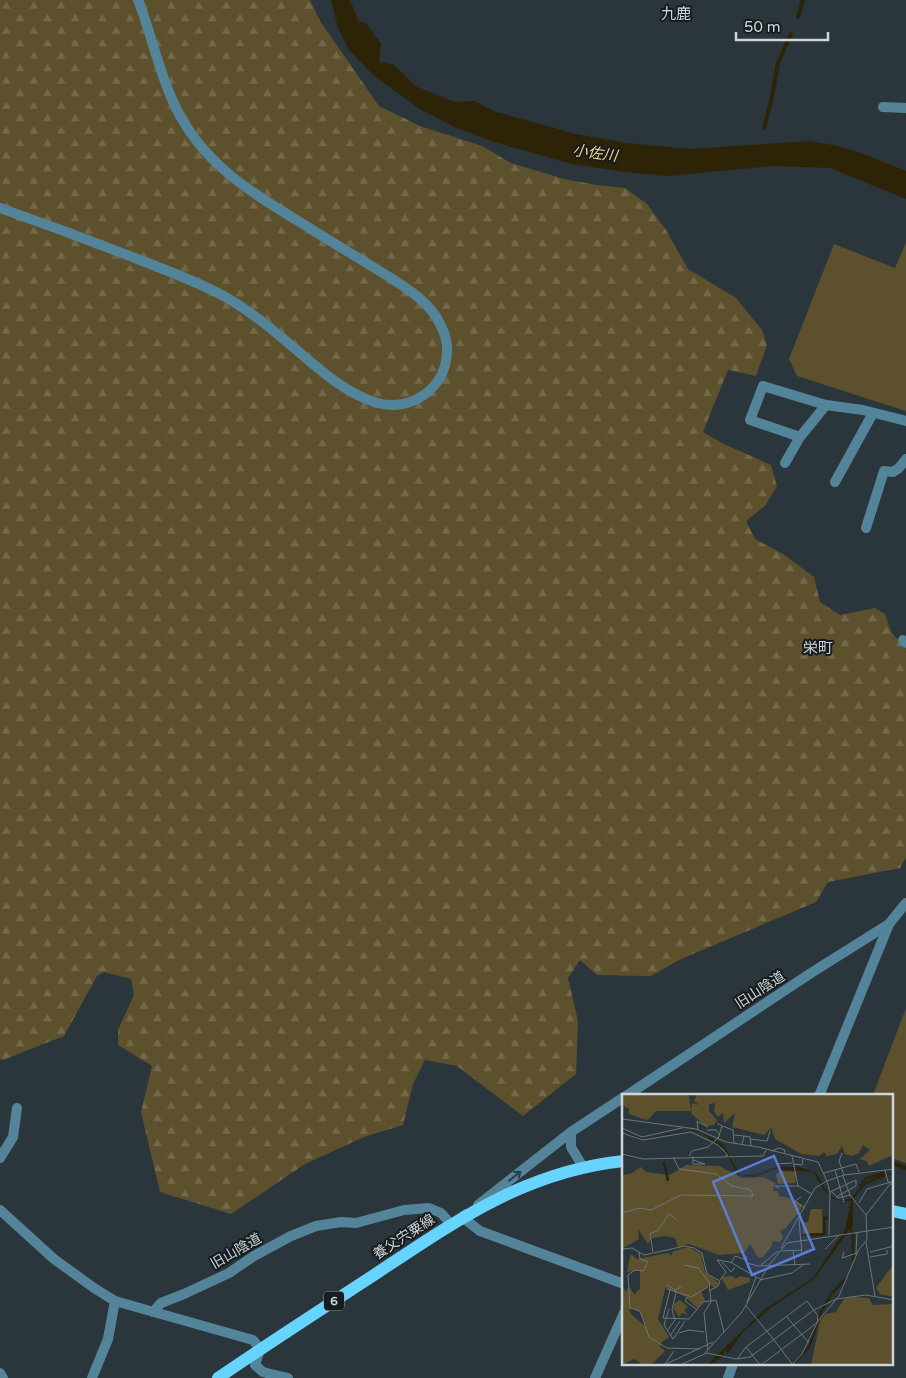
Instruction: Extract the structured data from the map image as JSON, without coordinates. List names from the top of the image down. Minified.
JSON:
{"streets":{"main road":["養父宍粟線","6"],"street":["旧山陰道"]},"crossings":[["旧山陰道","養父宍粟線"]],"districts":["九鹿","栄町"],"water":["小佐川"],"scale_bar":"50 m"}
